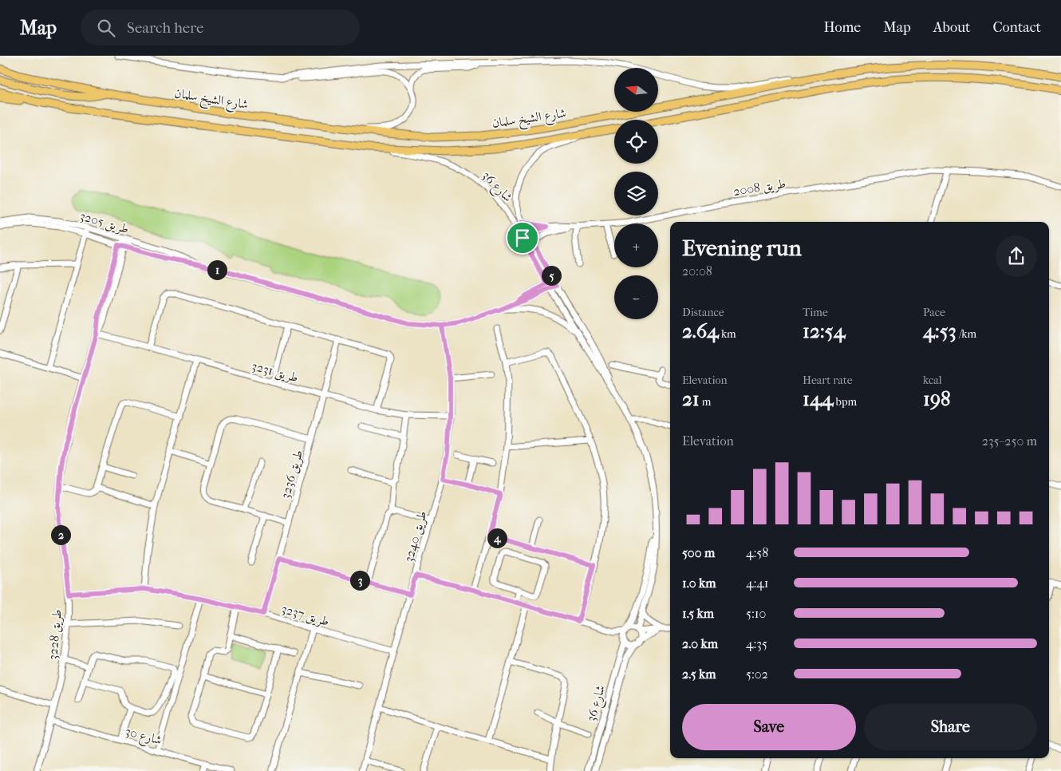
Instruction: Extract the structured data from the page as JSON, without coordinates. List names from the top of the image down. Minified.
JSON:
{"streets":{"main road":["شارع الشيخ سلمان"],"street":["شارع 36","طريق 2008","طريق 3205","طريق 3231","طريق 3236","طريق 3240","طريق 3237","طريق 3228","شارع 30"]},"crossings":[["شارع الشيخ سلمان","شارع 36"],["شارع 36","طريق 2008"],["شارع 36","طريق 3205"],["طريق 3205","طريق 3240"],["طريق 3205","طريق 3228"],["طريق 3231","طريق 3236"],["طريق 3231","طريق 3240"],["طريق 3231","طريق 3228"],["طريق 3236","طريق 3237"],["طريق 3240","طريق 3237"],["طريق 3237","طريق 3228"],["طريق 3228","شارع 30"]],"north":"left","page":{"header":"Map","search":"Search here","nav":["Home","Map","About","Contact"],"map_buttons":["+","−"],"heading":["Evening run","20:08"],"pins":["1","5","2","4","3"],"stats":[["Distance","2.64 km"],["Time","12:54"],["Pace","4:53 /km"],["Elevation","21 m"],["Heart rate","144 bpm"],["kcal","198"]],"chart":["Elevation","235–250 m"],"list":[{"name":"500 m","note":"4:58"},{"name":"1.0 km","note":"4:41"},{"name":"1.5 km","note":"5:10"},{"name":"2.0 km","note":"4:35"},{"name":"2.5 km","note":"5:02"}],"buttons":["Save","Share"]}}
